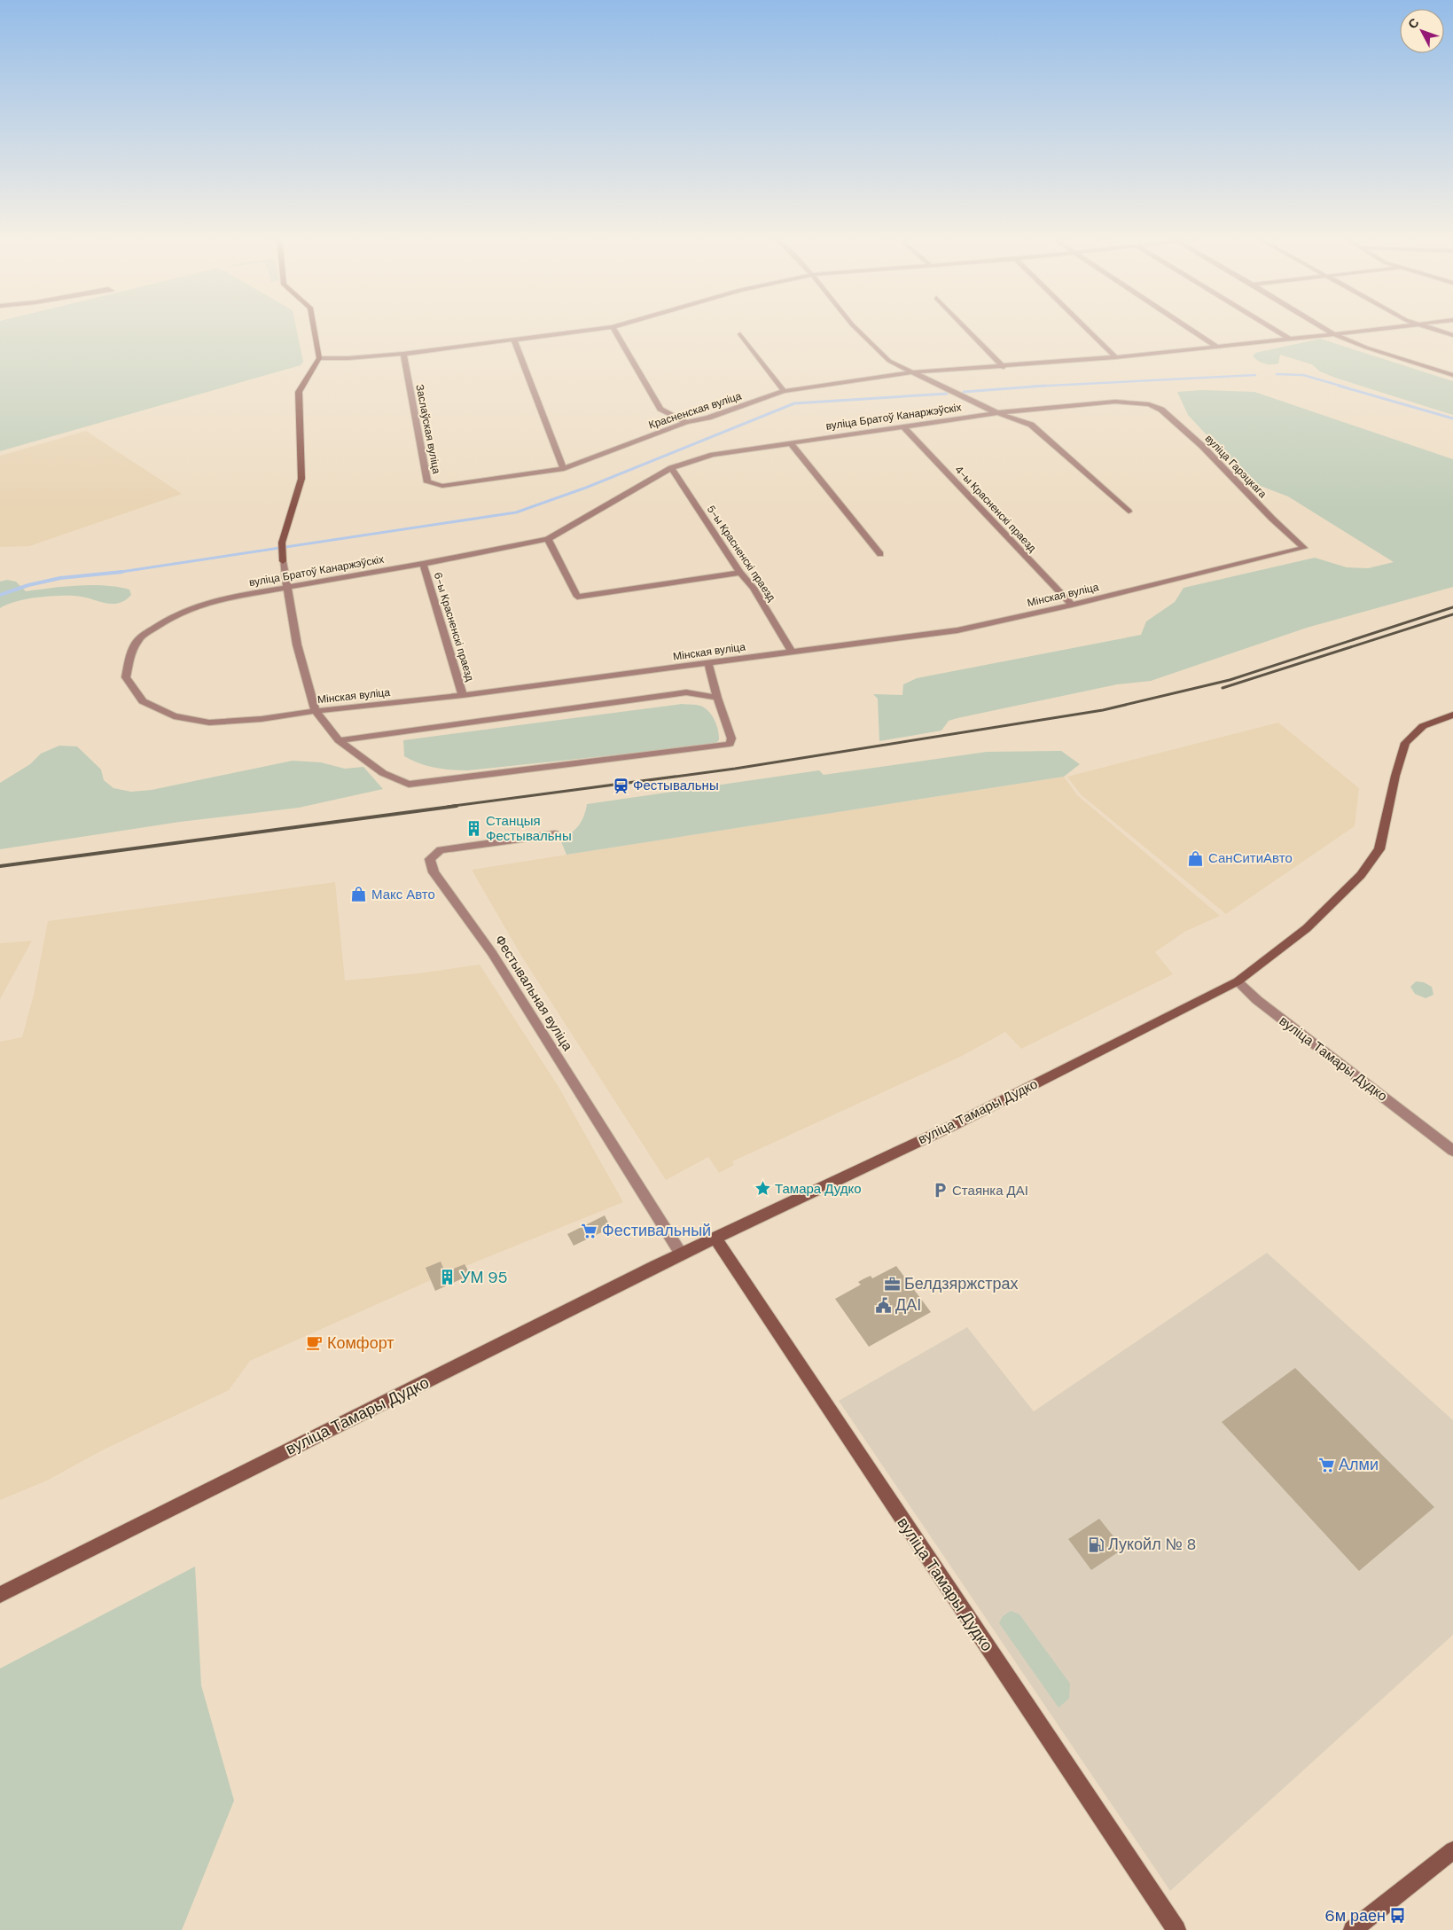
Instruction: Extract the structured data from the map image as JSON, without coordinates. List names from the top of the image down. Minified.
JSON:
{"streets":{"street":["Красненская вуліца","вуліца Братоў Канаржэўскіх","Заслаўская вуліца","вуліца Гарэцкага","4-ы Красненскі праезд","5-ы Красненскі праезд","Мінская вуліца","6-ы Красненскі праезд","Фестывальная вуліца","вуліца Тамары Дудко"]},"crossings":[["Красненская вуліца","Заслаўская вуліца"],["вуліца Братоў Канаржэўскіх","вуліца Гарэцкага"],["вуліца Братоў Канаржэўскіх","4-ы Красненскі праезд"],["вуліца Братоў Канаржэўскіх","5-ы Красненскі праезд"],["вуліца Братоў Канаржэўскіх","Мінская вуліца"],["вуліца Братоў Канаржэўскіх","6-ы Красненскі праезд"],["вуліца Гарэцкага","Мінская вуліца"],["4-ы Красненскі праезд","Мінская вуліца"],["5-ы Красненскі праезд","Мінская вуліца"],["Мінская вуліца","6-ы Красненскі праезд"],["Фестывальная вуліца","вуліца Тамары Дудко"]],"places":{"station":["Фестывальны"],"building":["Станцыя Фестывальны","УМ 95"],"shop":["СанСитиАвто","Макс Авто"],"place":["Тамара Дудко"],"parking":["Стаянка ДАІ"],"supermarket":["Фестивальный","Алми"],"office":["Белдзяржстрах"],"public building":["ДАІ"],"cafe":["Комфорт"],"fuel station":["Лукойл № 8"],"bus stop":["6м раен"]},"north":"top left"}
